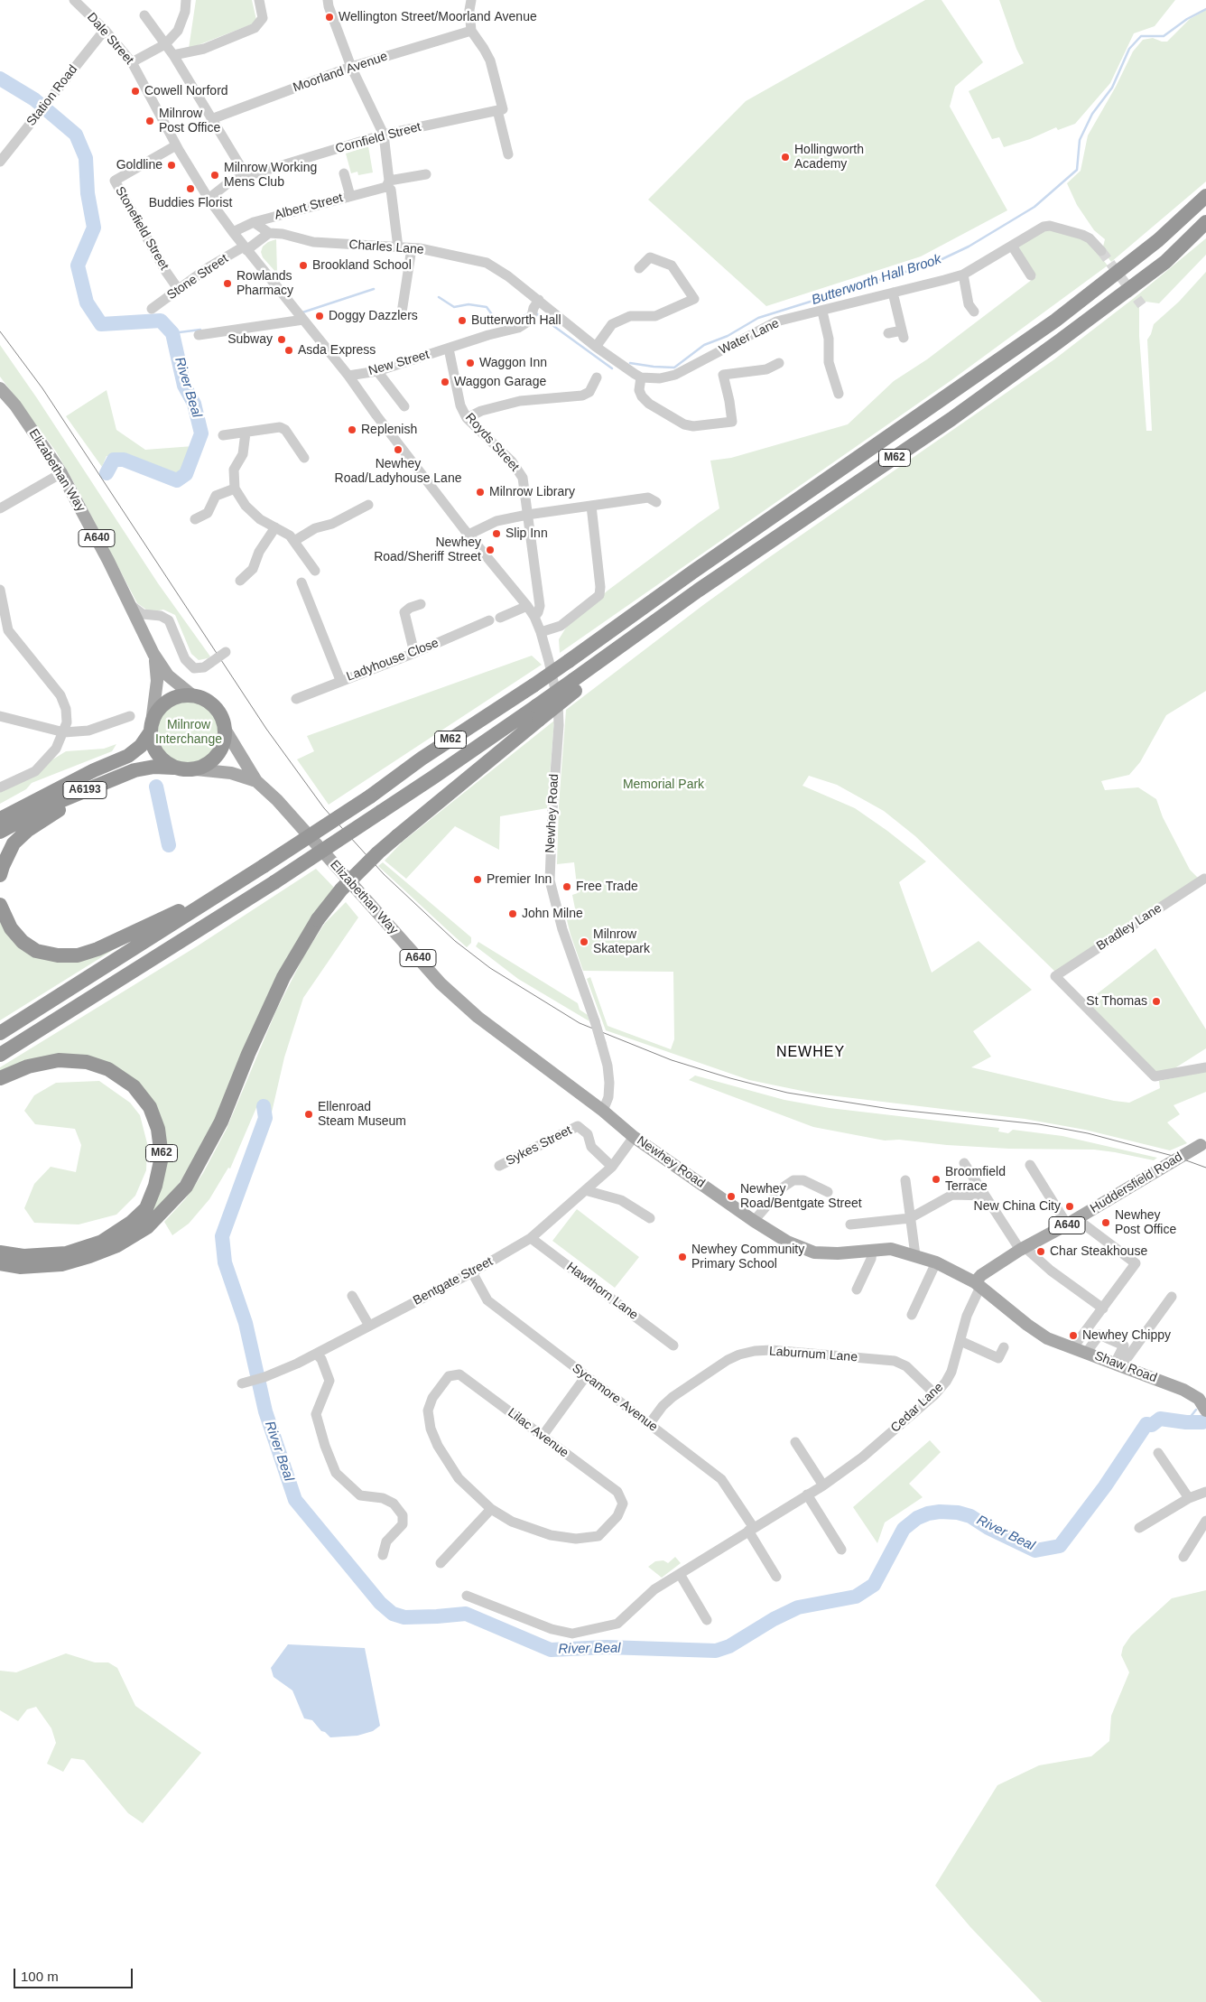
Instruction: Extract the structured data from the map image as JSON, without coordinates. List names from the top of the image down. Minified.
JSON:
{"streets":{"highway":["M62","A640","A6193"],"main road":["Elizabethan Way","Newhey Road","Huddersfield Road","Shaw Road"],"street":["Dale Street","Moorland Avenue","Station Road","Cornfield Street","Albert Street","Stonefield Street","Charles Lane","Stone Street","Water Lane","New Street","Royds Street","Ladyhouse Close","Bradley Lane","Sykes Street","Bentgate Street","Hawthorn Lane","Laburnum Lane","Sycamore Avenue","Cedar Lane","Lilac Avenue"]},"crossings":[["Dale Street","Station Road"],["Dale Street","Cornfield Street"],["Dale Street","Stonefield Street"],["Dale Street","Newhey Road"],["Cornfield Street","Newhey Road"],["Albert Street","Charles Lane"],["Albert Street","Newhey Road"],["Stonefield Street","Stone Street"],["Charles Lane","Stone Street"],["Stone Street","Newhey Road"],["New Street","Royds Street"],["New Street","Newhey Road"],["Royds Street","Newhey Road"],["Elizabethan Way","A640"],["Elizabethan Way","A6193"],["Elizabethan Way","Newhey Road"],["A640","A6193"],["Newhey Road","Huddersfield Road"],["Newhey Road","Bentgate Street"],["Newhey Road","Shaw Road"],["Newhey Road","Cedar Lane"],["Sykes Street","Bentgate Street"],["Huddersfield Road","Shaw Road"],["Huddersfield Road","Cedar Lane"],["Bentgate Street","Hawthorn Lane"],["Bentgate Street","Sycamore Avenue"],["Laburnum Lane","Sycamore Avenue"],["Laburnum Lane","Cedar Lane"],["Shaw Road","Cedar Lane"],["Sycamore Avenue","Cedar Lane"]],"districts":["NEWHEY"],"water":["Butterworth Hall Brook","River Beal"],"parks":["Milnrow Interchange","Memorial Park"],"places":["Wellington Street/Moorland Avenue","Cowell Norford","Milnrow Post Office","Hollingworth Academy","Goldline","Milnrow Working Mens Club","Buddies Florist","Brookland School","Rowlands Pharmacy","Doggy Dazzlers","Butterworth Hall","Subway","Asda Express","Waggon Inn","Waggon Garage","Replenish","Newhey Road/Ladyhouse Lane","Milnrow Library","Slip Inn","Newhey Road/Sheriff Street","Premier Inn","Free Trade","John Milne","Milnrow Skatepark","St Thomas","Ellenroad Steam Museum","Broomfield Terrace","Newhey Road/Bentgate Street","New China City","Newhey Post Office","Char Steakhouse","Newhey Community Primary School","Newhey Chippy"],"scale_bar":"100 m"}
